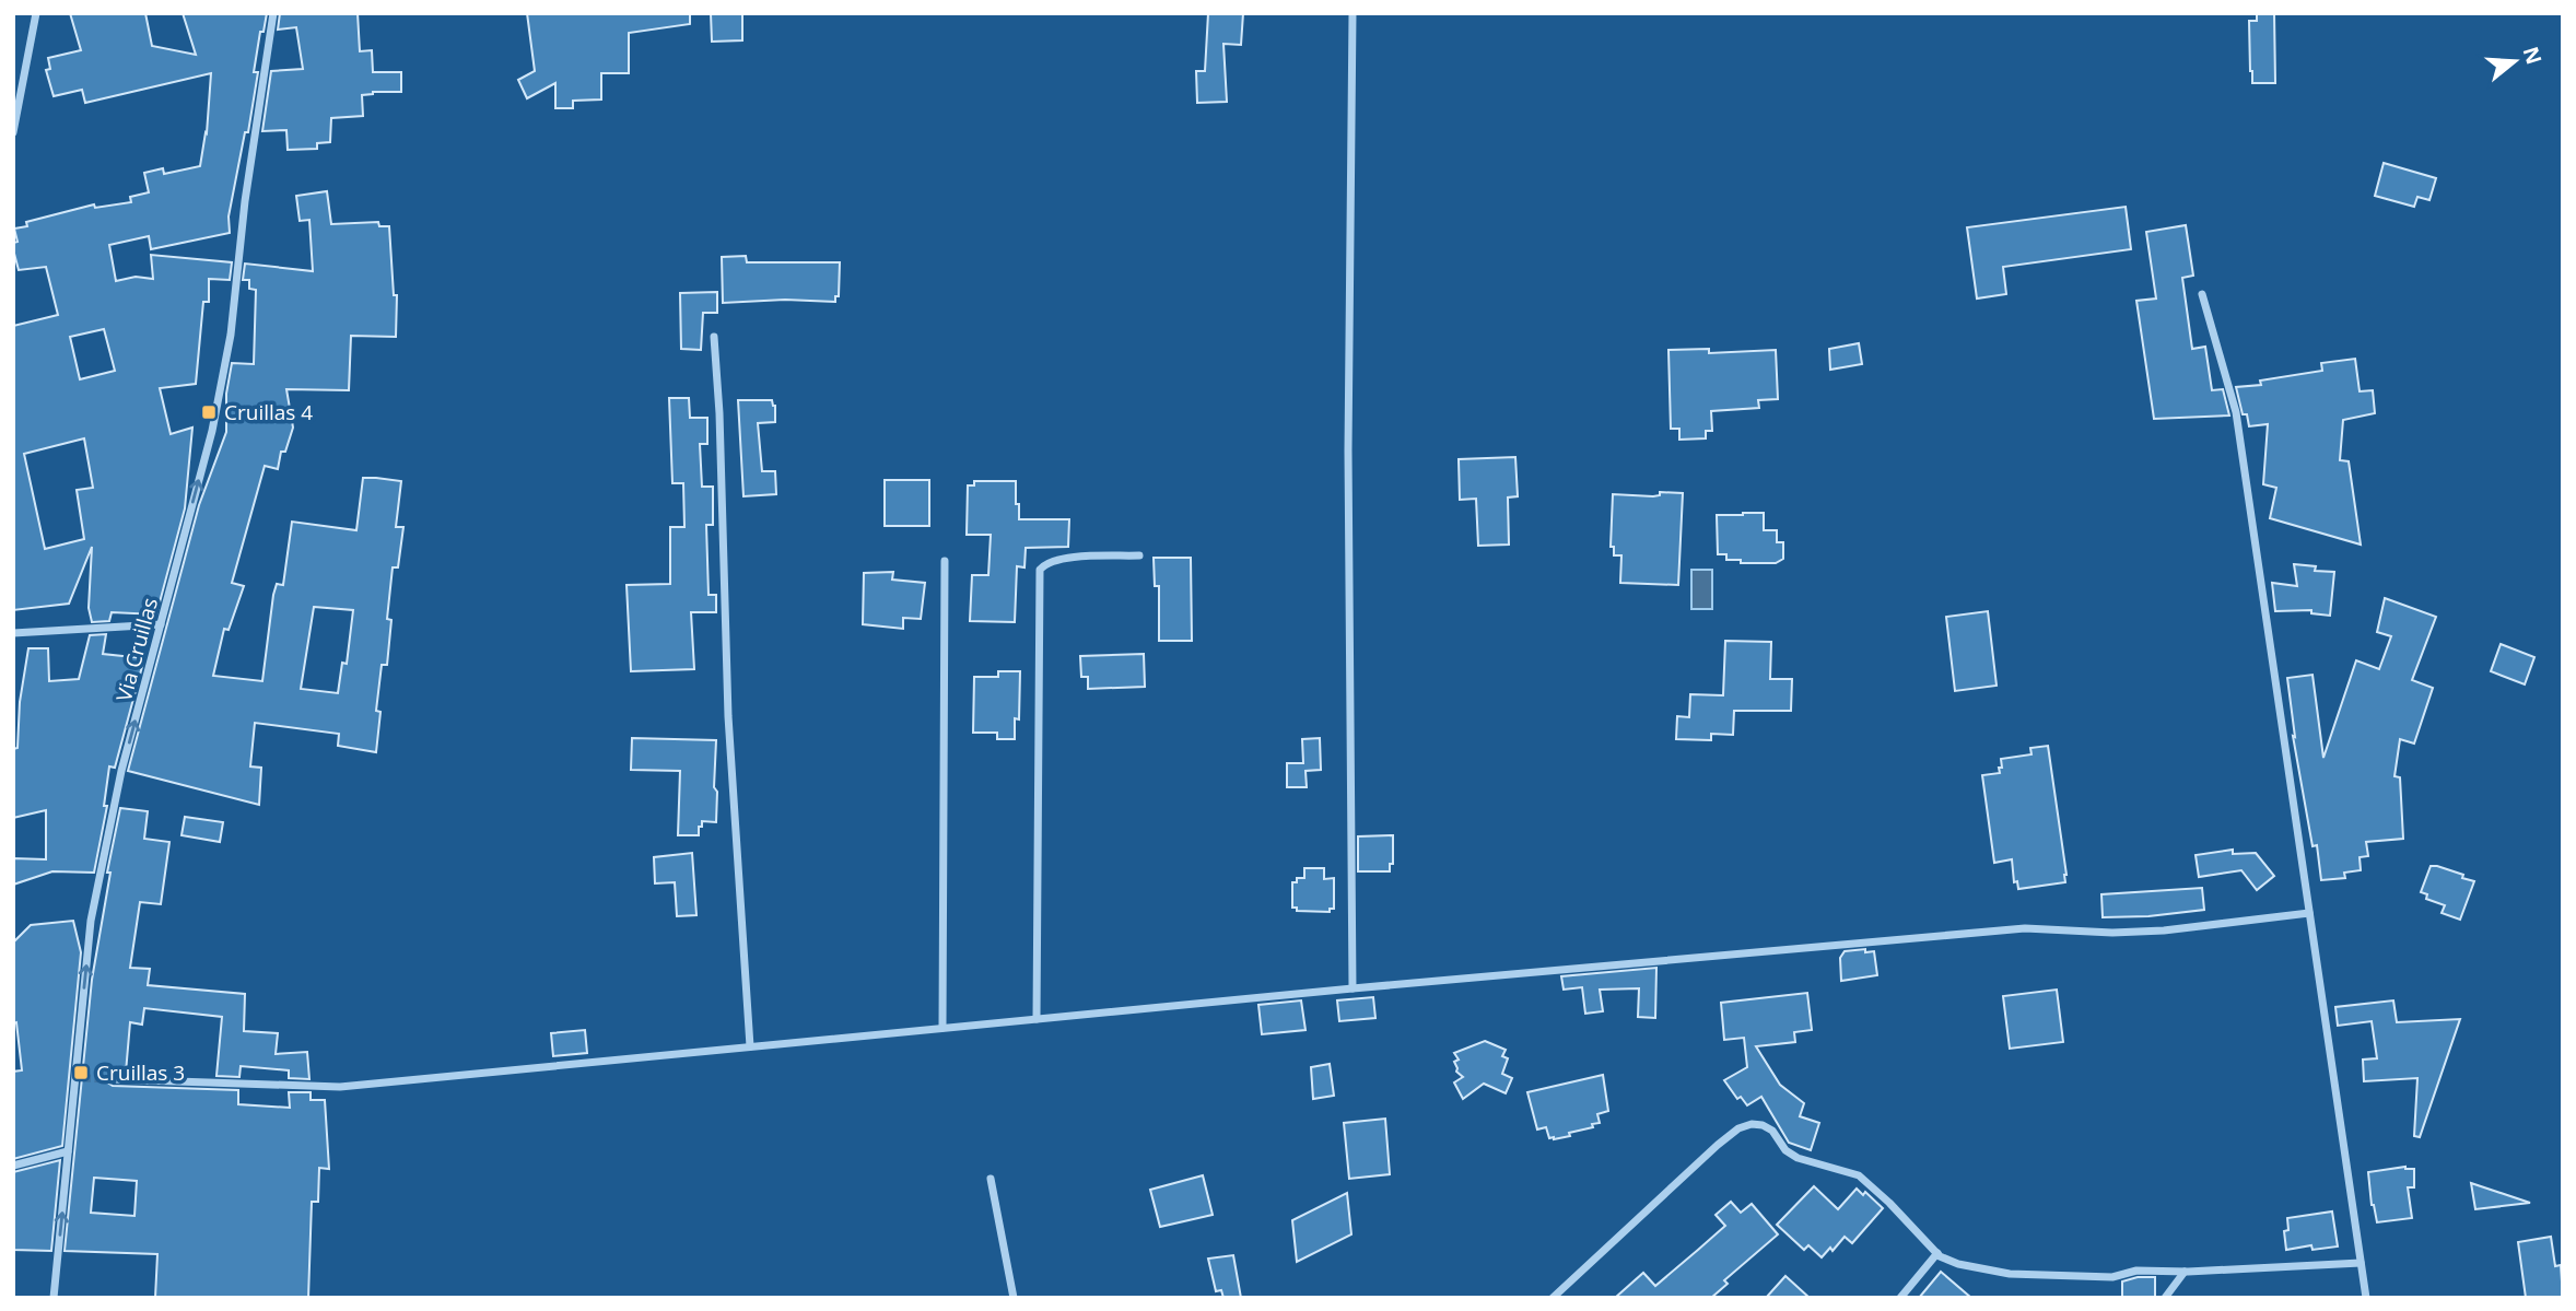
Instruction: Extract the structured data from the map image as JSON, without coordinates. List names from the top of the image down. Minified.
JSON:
{"streets":{"street":["Via Cruillas"]},"one_way":["Via Cruillas"],"places":{"transit":["Cruillas 4","Cruillas 3"]},"north":"right"}
